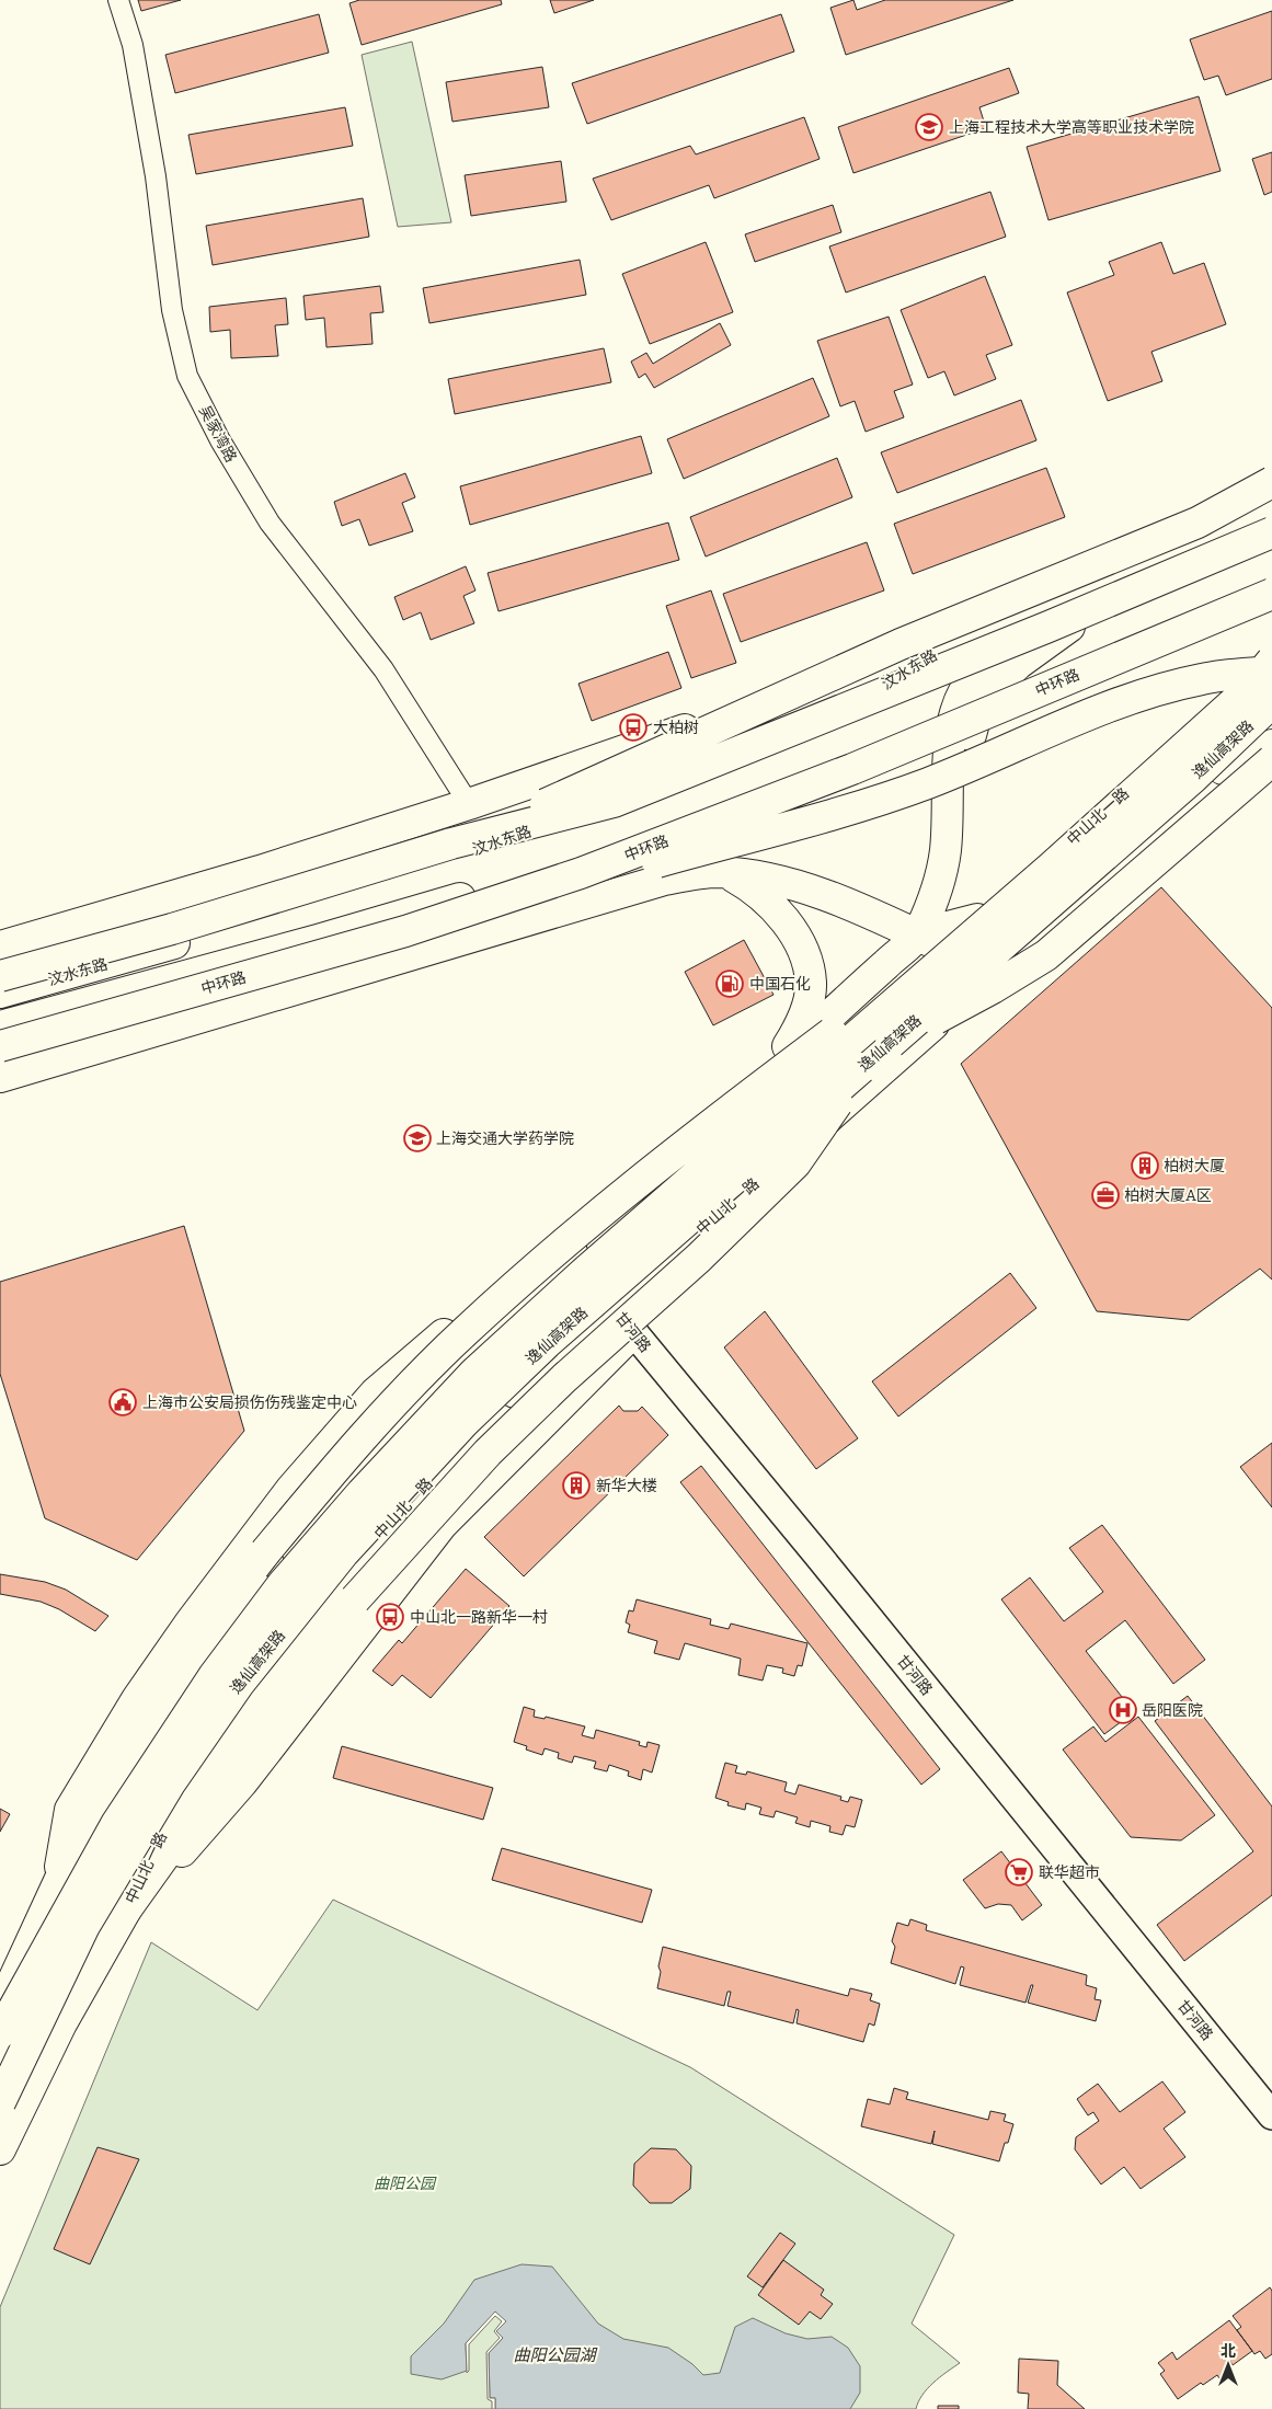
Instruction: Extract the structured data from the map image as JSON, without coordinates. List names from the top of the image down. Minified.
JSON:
{"streets":{"main road":["汶水东路","中环路","逸仙高架路","中山北一路"],"street":["吴家湾路","甘河路"]},"crossings":[["吴家湾路","汶水东路"],["中山北一路","甘河路"]],"water":["曲阳公园湖"],"parks":["曲阳公园"],"places":{"school or university":["上海工程技术大学高等职业技术学院","上海交通大学药学院"],"bus stop":["大柏树","中山北一路新华一村"],"fuel station":["中国石化"],"building":["柏树大厦","新华大楼"],"office":["柏树大厦A区"],"public building":["上海市公安局损伤伤残鉴定中心"],"hospital":["岳阳医院"],"supermarket":["联华超市"]},"north":"top"}
